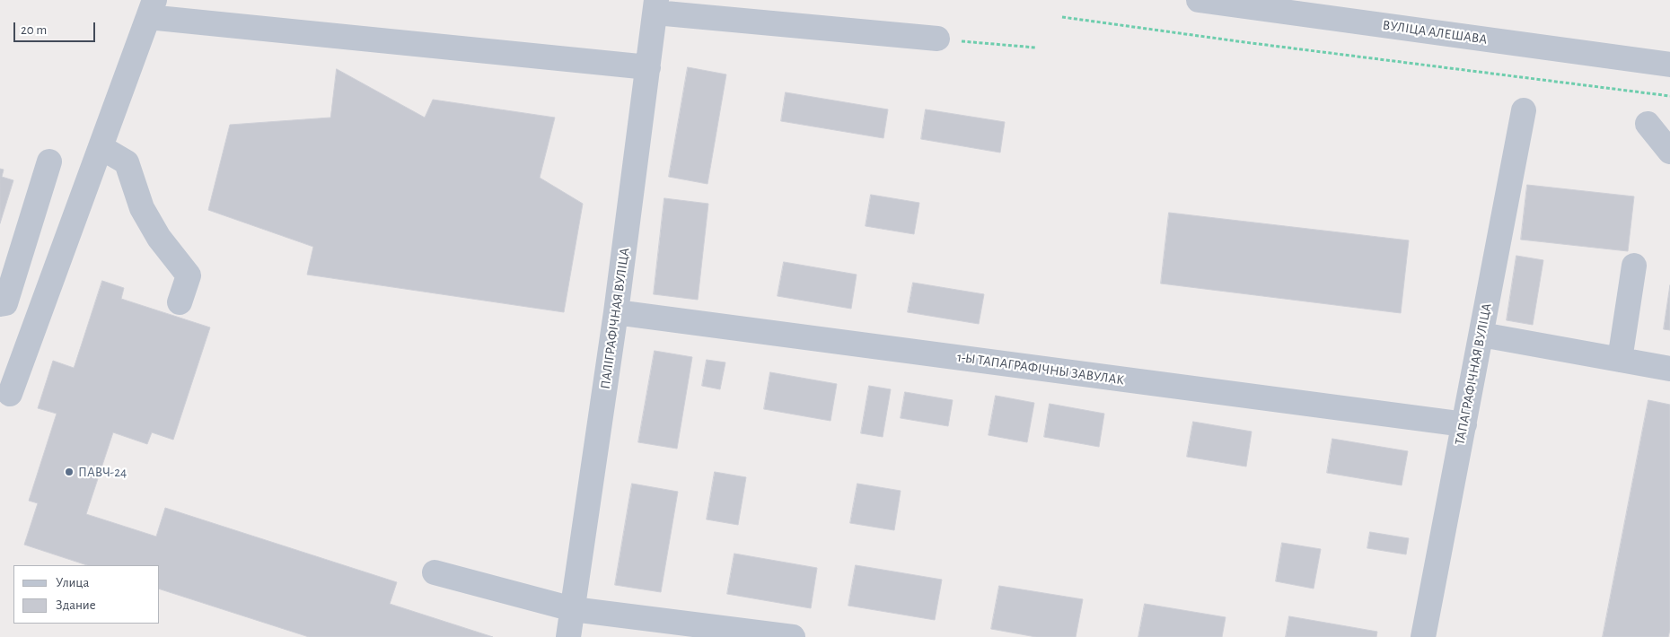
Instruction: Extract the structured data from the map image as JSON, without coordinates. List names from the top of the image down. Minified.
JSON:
{"streets":{"street":["ВУЛІЦА АЛЕШАВА","ПАЛІГРАФІЧНАЯ ВУЛІЦА","1-Ы ТАПАГРАФІЧНЫ ЗАВУЛАК","ТАПАГРАФІЧНАЯ ВУЛІЦА"]},"crossings":[["ПАЛІГРАФІЧНАЯ ВУЛІЦА","1-Ы ТАПАГРАФІЧНЫ ЗАВУЛАК"],["1-Ы ТАПАГРАФІЧНЫ ЗАВУЛАК","ТАПАГРАФІЧНАЯ ВУЛІЦА"]],"places":["ПАВЧ-24"],"legend":["Улица","Здание"],"scale_bar":"20 m"}
